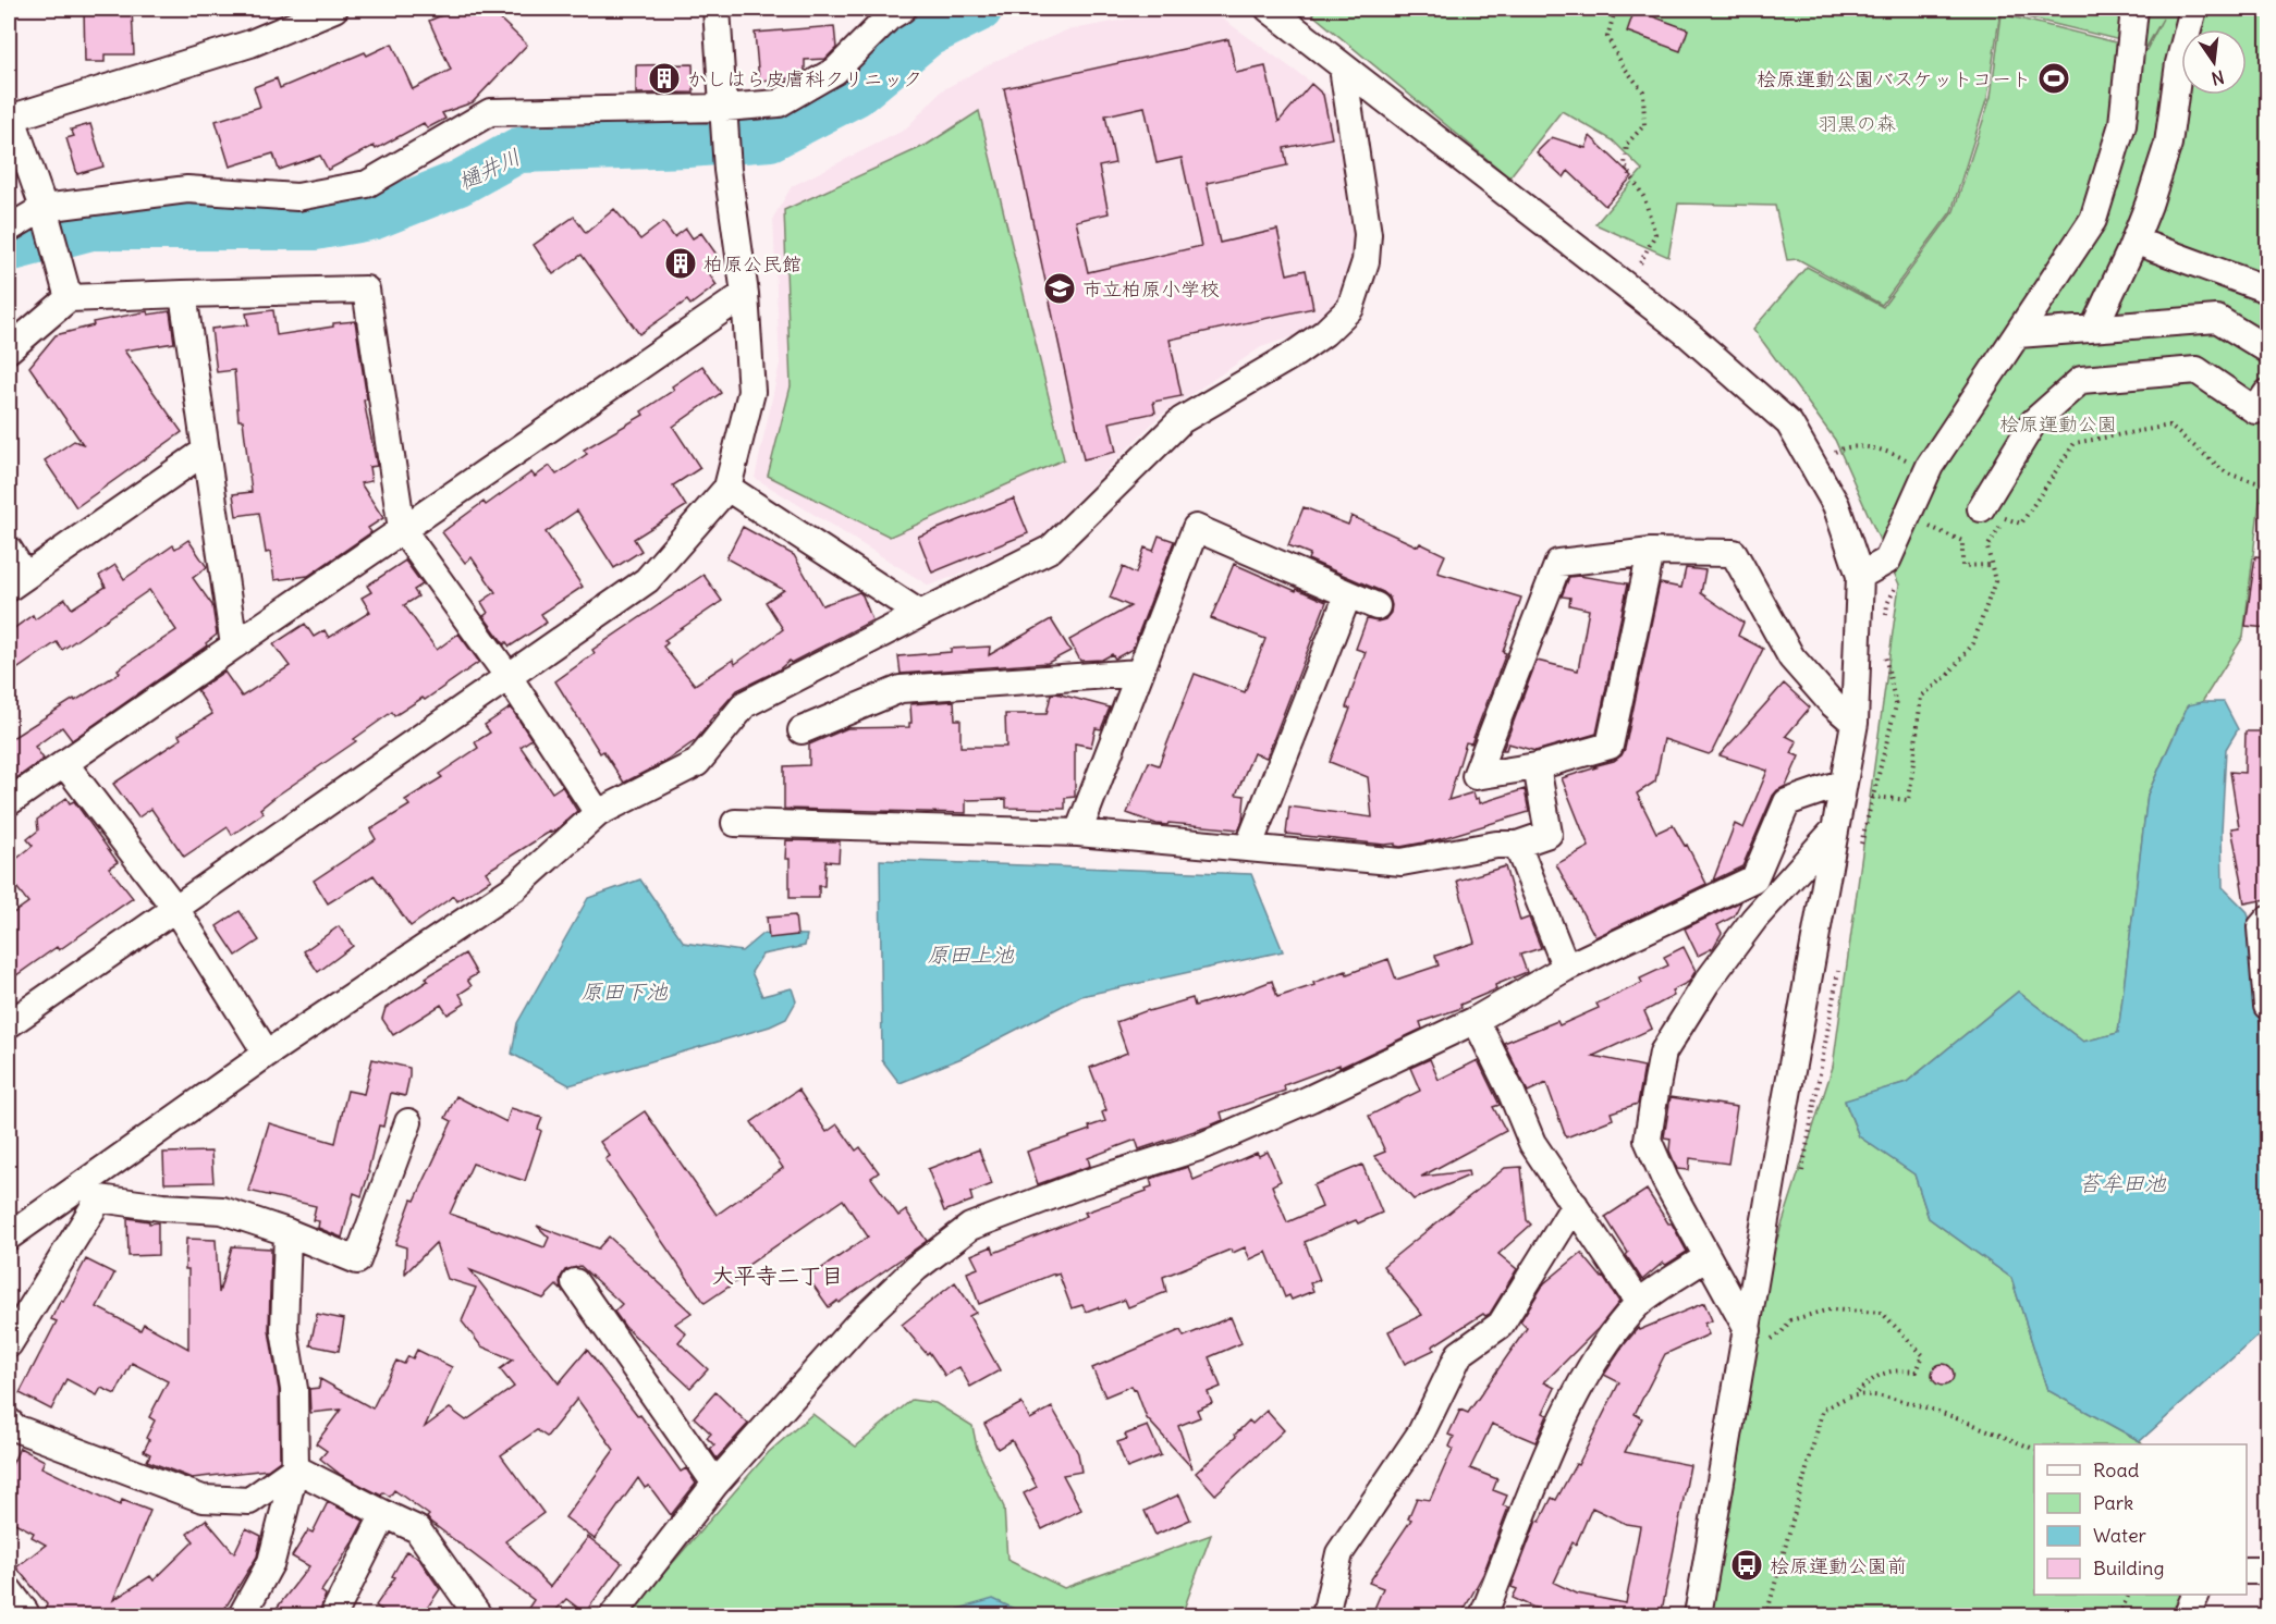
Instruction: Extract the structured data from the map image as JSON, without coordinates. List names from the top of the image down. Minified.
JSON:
{"districts":["大平寺二丁目"],"water":["樋井川","原田上池","原田下池","苔牟田池"],"parks":["羽黒の森","桧原運動公園"],"places":{"building":["かしはら皮膚科クリニック","柏原公民館"],"sports":["桧原運動公園バスケットコート"],"school or university":["市立柏原小学校"],"bus stop":["桧原運動公園前"]},"legend":["Road","Park","Water","Building"],"north":"bottom"}
